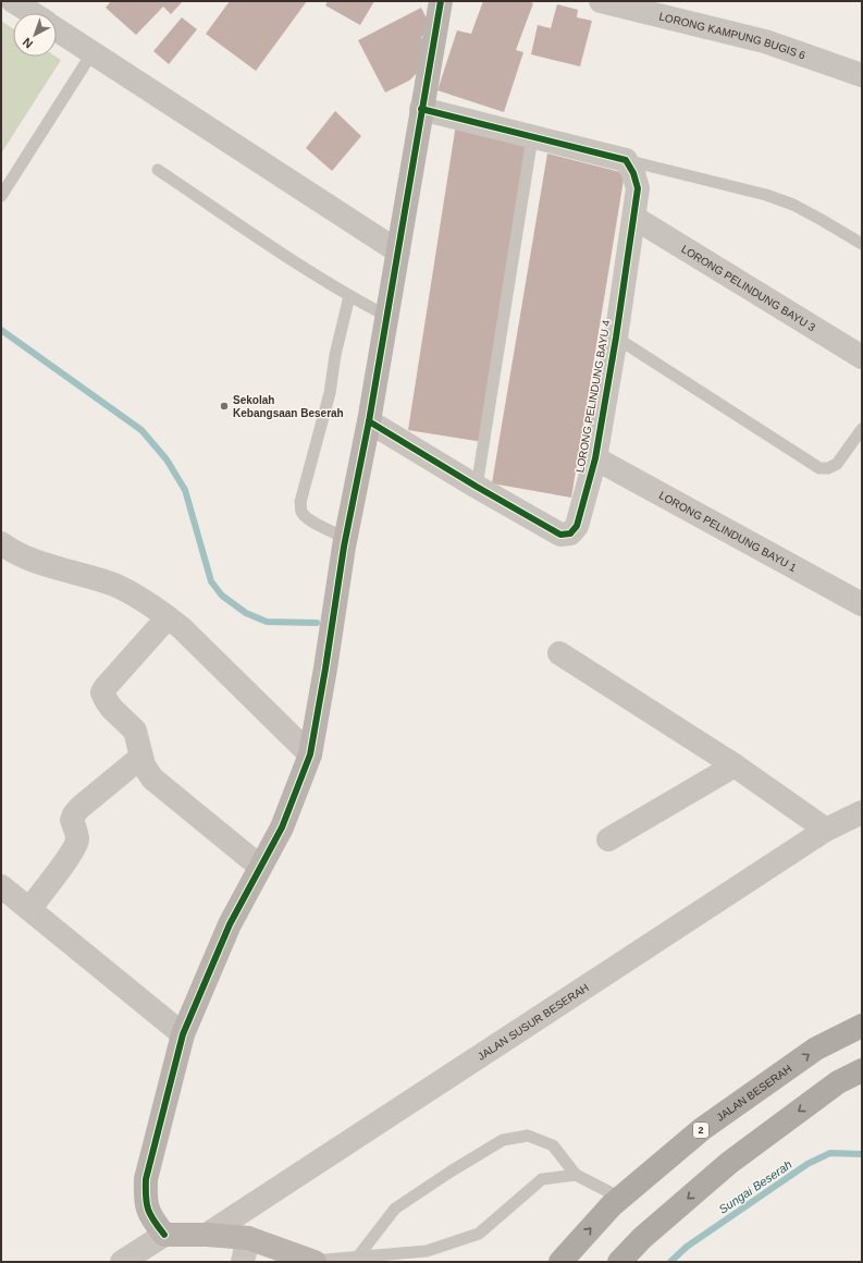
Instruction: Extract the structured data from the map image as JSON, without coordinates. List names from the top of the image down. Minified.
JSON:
{"streets":{"highway":["JALAN BESERAH","2"],"street":["LORONG KAMPUNG BUGIS 6","LORONG PELINDUNG BAYU 3","LORONG PELINDUNG BAYU 4","LORONG PELINDUNG BAYU 1","JALAN SUSUR BESERAH"]},"crossings":[["LORONG PELINDUNG BAYU 3","LORONG PELINDUNG BAYU 4"],["LORONG PELINDUNG BAYU 4","LORONG PELINDUNG BAYU 1"]],"water":["Sungai Beserah"],"places":["Sekolah Kebangsaan Beserah"],"north":"bottom left"}
